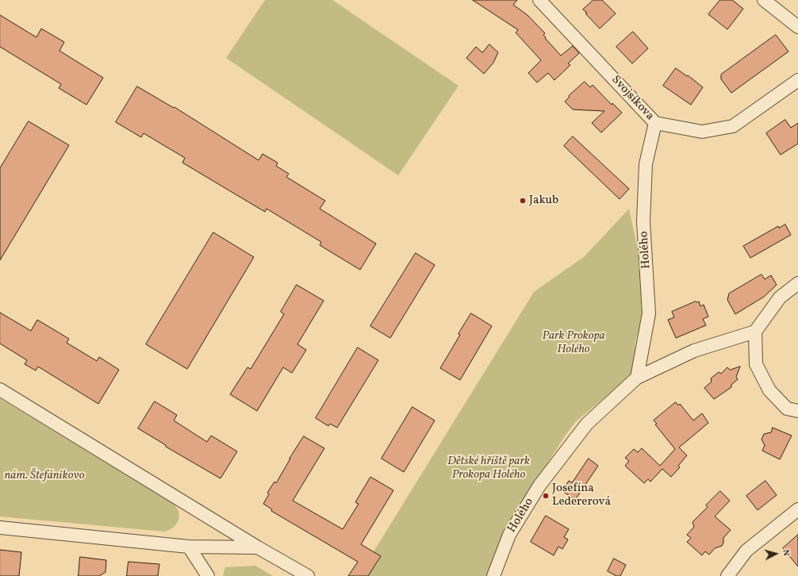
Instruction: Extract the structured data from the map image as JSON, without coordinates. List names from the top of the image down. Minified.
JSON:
{"streets":{"street":["Svojsíkova","Holého"]},"crossings":[["Svojsíkova","Holého"]],"parks":["Park Prokopa Holého","Dětské hřiště park Prokopa Holého","nám. Štefánikovo"],"places":["Jakub","Josefína Ledererová"],"north":"right"}
